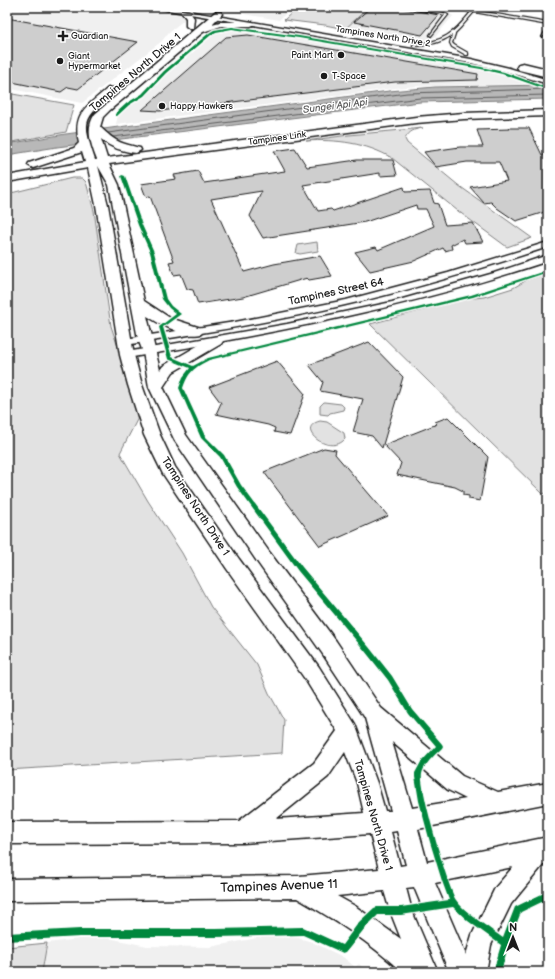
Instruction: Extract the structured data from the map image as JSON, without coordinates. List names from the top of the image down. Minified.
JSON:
{"streets":{"street":["Tampines North Drive 2","Tampines North Drive 1","Tampines Link","Tampines Street 64","Tampines Avenue 11"]},"crossings":[["Tampines North Drive 2","Tampines North Drive 1"],["Tampines North Drive 1","Tampines Link"],["Tampines North Drive 1","Tampines Street 64"],["Tampines North Drive 1","Tampines Avenue 11"]],"water":["Sungei Api Api"],"places":{"health":["Guardian"],"other":["Paint Mart","Giant Hypermarket","T-Space","Happy Hawkers"]},"north":"top"}
